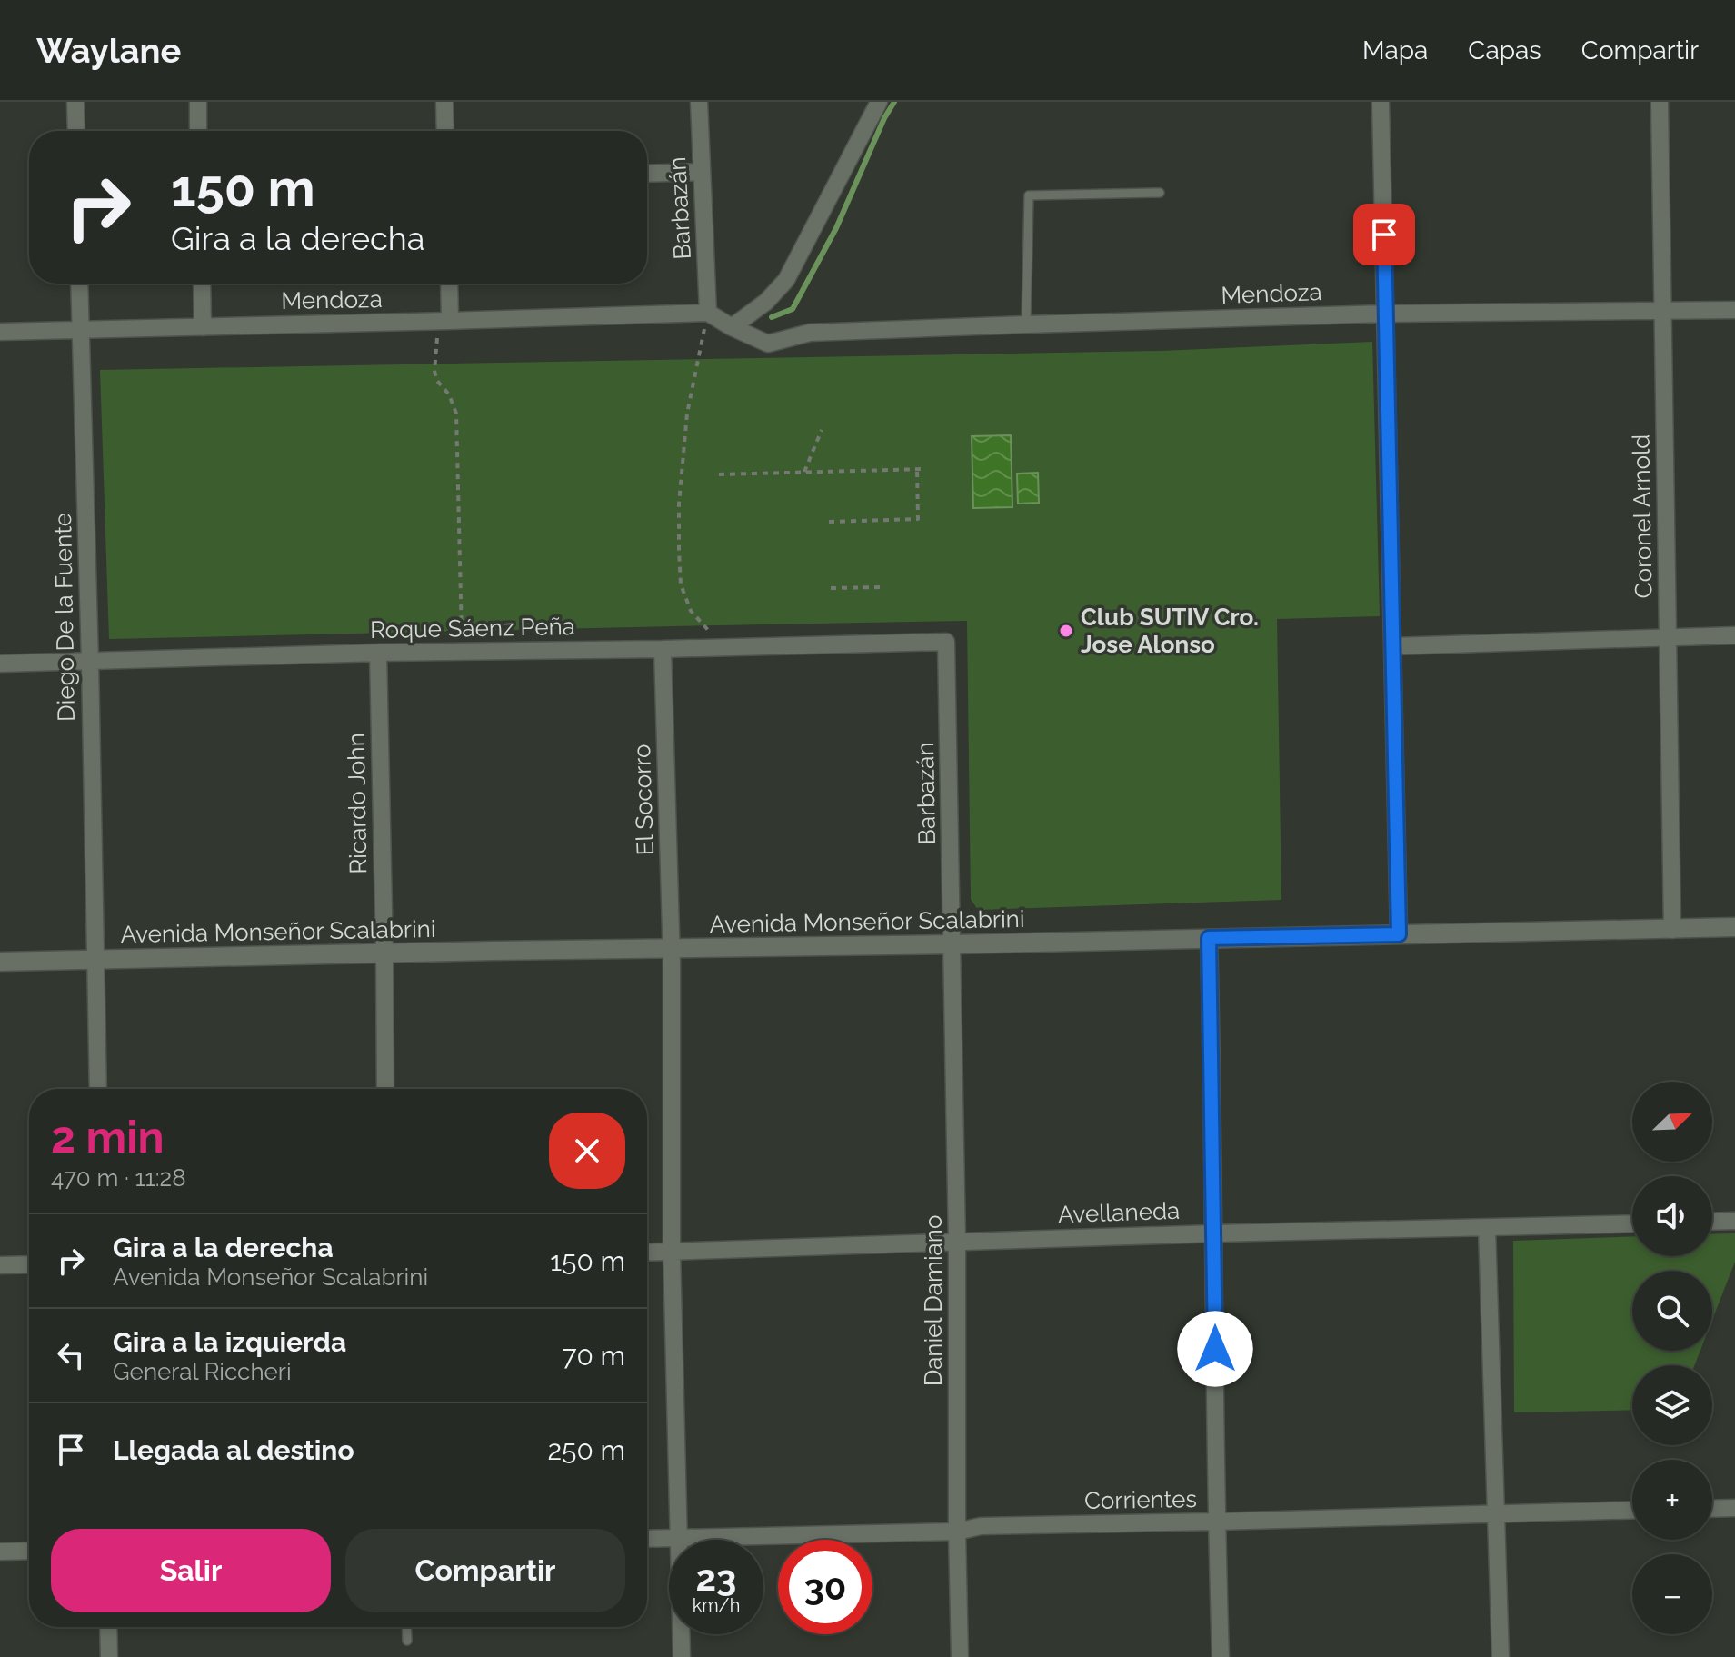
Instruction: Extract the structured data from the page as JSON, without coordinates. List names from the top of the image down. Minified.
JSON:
{"streets":{"main road":["Avenida Monseñor Scalabrini"],"street":["Barbazán","Mendoza","Coronel Arnold","Diego De la Fuente","Roque Sáenz Peña","El Socorro","Ricardo John","Avellaneda","Daniel Damiano","Corrientes"]},"crossings":[["Barbazán","Mendoza"],["Barbazán","Roque Sáenz Peña"],["Barbazán","Avenida Monseñor Scalabrini"],["Barbazán","Daniel Damiano"],["Mendoza","Coronel Arnold"],["Mendoza","Diego De la Fuente"],["Coronel Arnold","Avenida Monseñor Scalabrini"],["Diego De la Fuente","Roque Sáenz Peña"],["Diego De la Fuente","Avenida Monseñor Scalabrini"],["Roque Sáenz Peña","El Socorro"],["Roque Sáenz Peña","Ricardo John"],["El Socorro","Avenida Monseñor Scalabrini"],["El Socorro","Avellaneda"],["El Socorro","Corrientes"],["Ricardo John","Avenida Monseñor Scalabrini"],["Avenida Monseñor Scalabrini","Daniel Damiano"],["Avellaneda","Daniel Damiano"],["Daniel Damiano","Corrientes"]],"places":["Club SUTIV Cro. Jose Alonso"],"north":"top right","page":{"header":"Waylane","nav":["Mapa","Capas","Compartir"],"turn":["150 m","Gira a la derecha"],"map_buttons":["+","−"],"heading":["2 min","470 m · 11:28"],"list":[{"name":"Gira a la derecha","note":"Avenida Monseñor Scalabrini","value":"150 m"},{"name":"Gira a la izquierda","note":"General Riccheri","value":"70 m"},{"name":"Llegada al destino","value":"250 m"}],"buttons":["Salir","Compartir"],"speed":"23 km/h","limit":"30"}}
